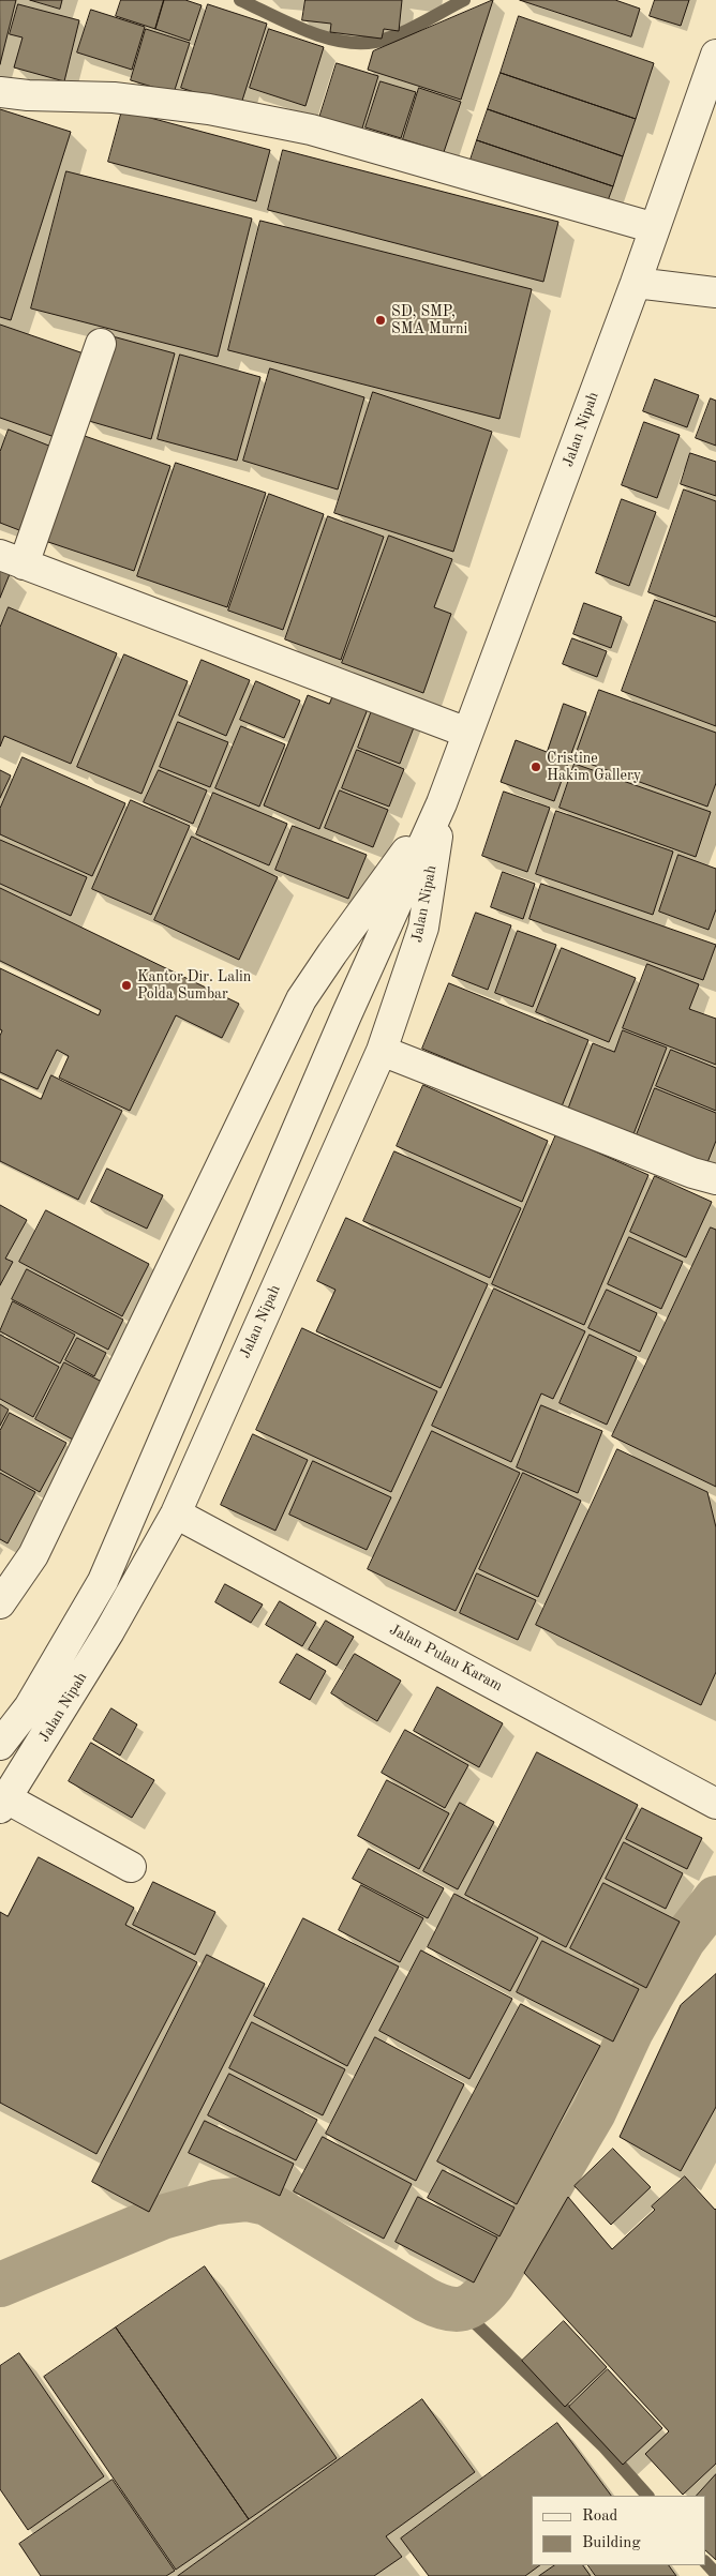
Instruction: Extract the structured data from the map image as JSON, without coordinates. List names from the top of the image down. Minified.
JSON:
{"streets":{"street":["Jalan Nipah","Jalan Pulau Karam"]},"crossings":[["Jalan Nipah","Jalan Pulau Karam"]],"places":["SD, SMP, SMA Murni","Cristine Hakim Gallery","Kantor Dir. Lalin Polda Sumbar"],"legend":["Road","Building"]}
